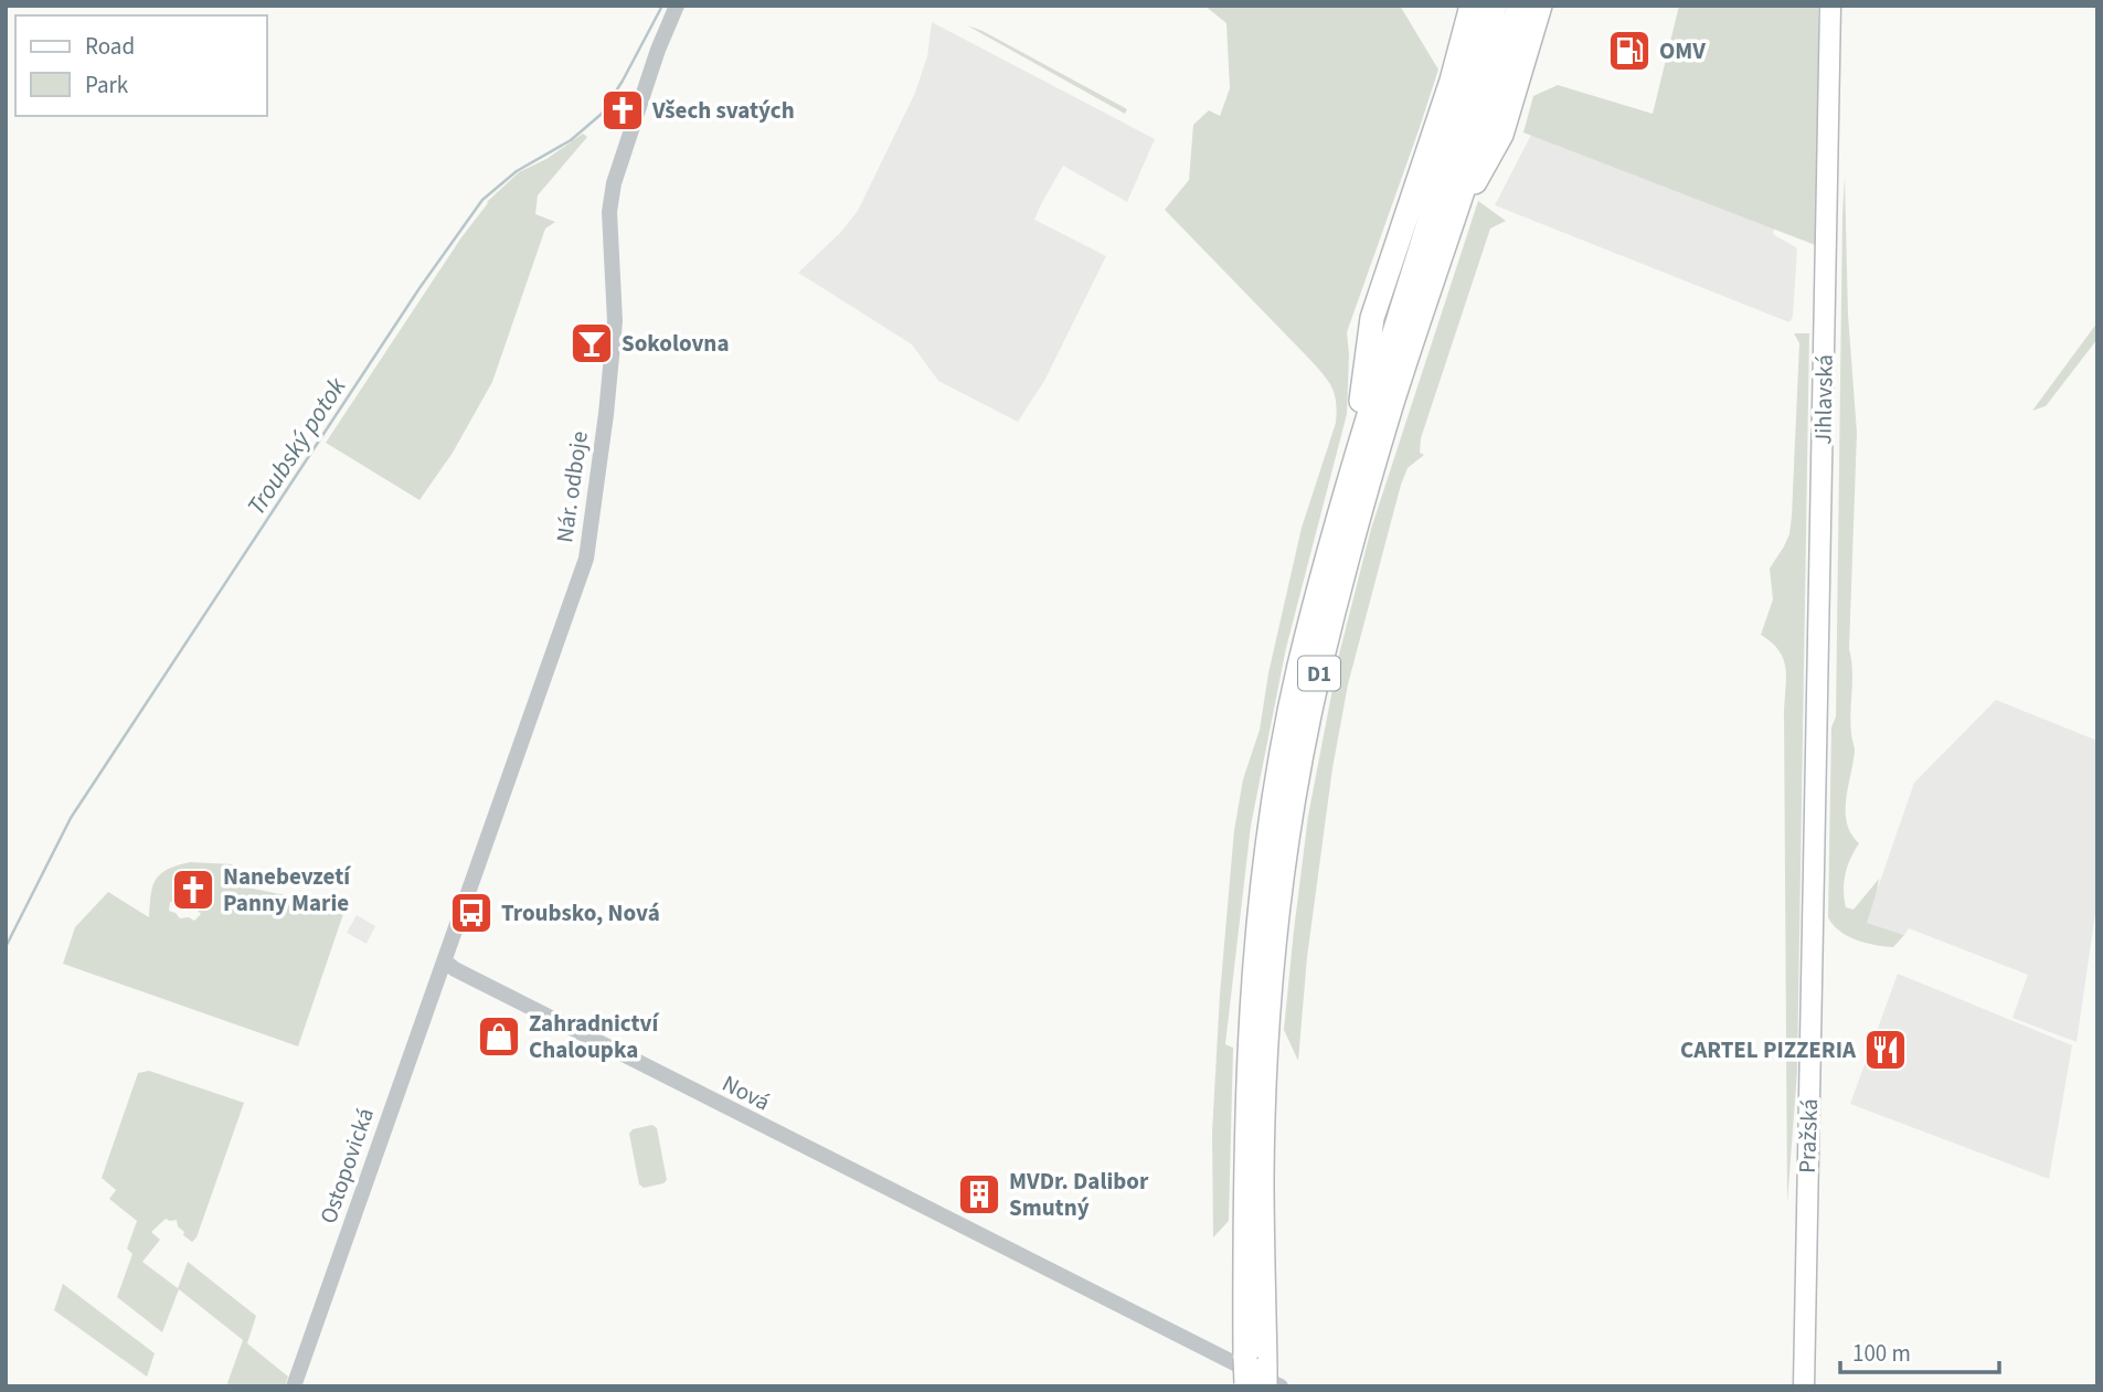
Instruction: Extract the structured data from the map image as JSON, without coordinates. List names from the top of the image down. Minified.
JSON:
{"streets":{"highway":["D1"],"main road":["Jihlavská","Pražská"],"street":["Nár. odboje","Nová","Ostopovická"]},"crossings":[["Jihlavská","Pražská"],["Nár. odboje","Nová"],["Nár. odboje","Ostopovická"],["D1","Nová"],["Nová","Ostopovická"]],"water":["Troubský potok"],"places":{"fuel station":["OMV"],"church":["Všech svatých","Nanebevzetí Panny Marie"],"bar":["Sokolovna"],"bus stop":["Troubsko, Nová"],"shop":["Zahradnictví Chaloupka"],"restaurant":["CARTEL PIZZERIA"],"building":["MVDr. Dalibor Smutný"]},"legend":["Road","Park"],"scale_bar":"100 m"}
